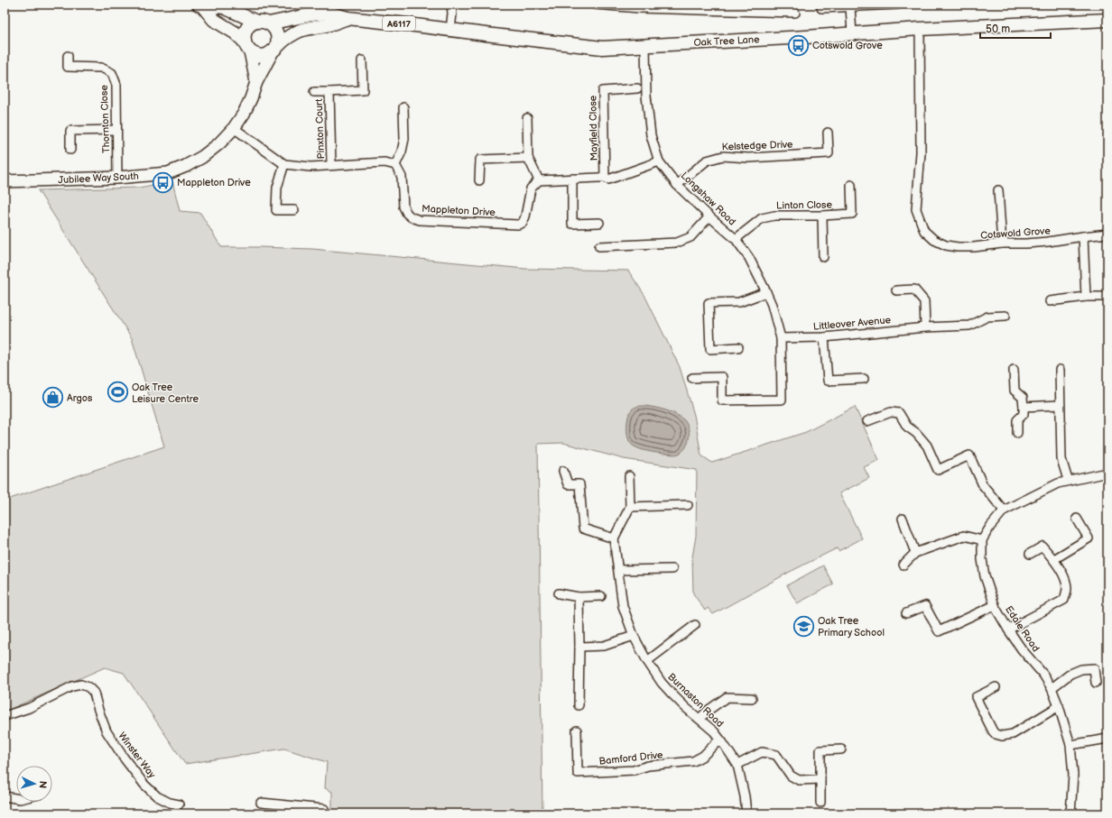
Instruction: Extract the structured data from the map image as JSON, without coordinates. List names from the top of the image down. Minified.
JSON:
{"streets":{"main road":["A6117","Oak Tree Lane"],"street":["Thornton Close","Mayfield Close","Pinxton Court","Kelstedge Drive","Jubilee Way South","Longshaw Road","Linton Close","Mappleton Drive","Cotswold Grove","Littleover Avenue","Edale Road","Burnaston Road","Winster Way","Bamford Drive"]},"crossings":[["Oak Tree Lane","Jubilee Way South"],["Oak Tree Lane","Longshaw Road"],["Oak Tree Lane","Cotswold Grove"],["Thornton Close","Jubilee Way South"],["Kelstedge Drive","Longshaw Road"],["Longshaw Road","Linton Close"],["Longshaw Road","Littleover Avenue"],["Burnaston Road","Bamford Drive"]],"places":{"bus stop":["Cotswold Grove","Mappleton Drive"],"sports":["Oak Tree Leisure Centre"],"shop":["Argos"],"school or university":["Oak Tree Primary School"]},"scale_bar":"50 m","north":"right"}
